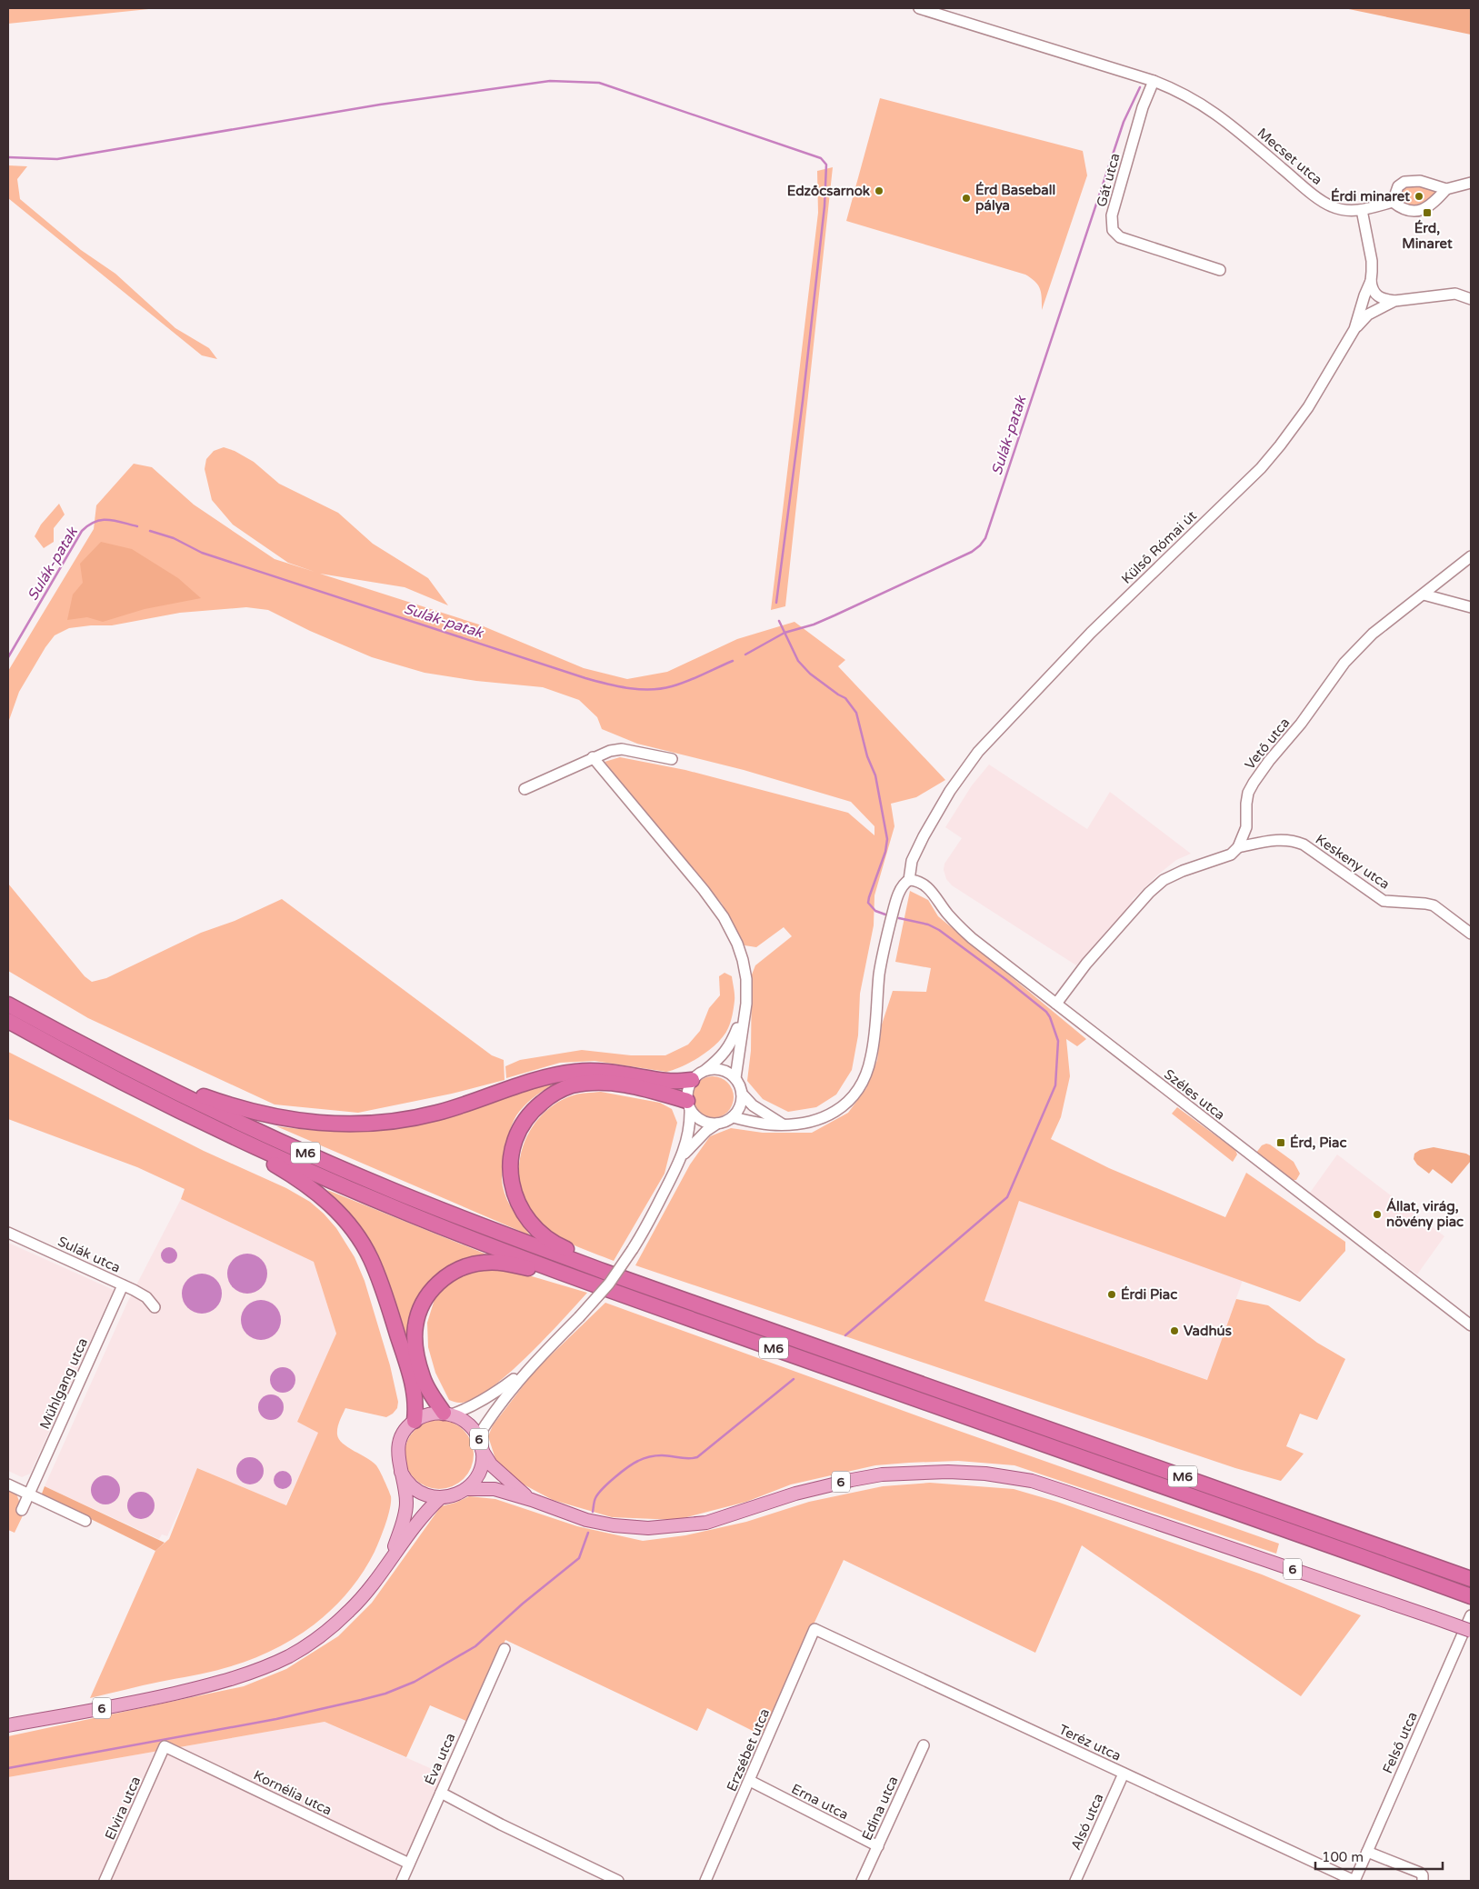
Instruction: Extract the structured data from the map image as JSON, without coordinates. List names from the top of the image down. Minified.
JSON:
{"streets":{"highway":["M6"],"main road":["6"],"street":["Mecset utca","Gát utca","Külső Római út","Vető utca","Keskeny utca","Széles utca","Sulák utca","Mühlgang utca","Teréz utca","Felső utca","Erzsébet utca","Éva utca","Kornélia utca","Erna utca","Elvira utca","Edina utca","Alsó utca"]},"crossings":[["Mecset utca","Gát utca"],["Mecset utca","Külső Római út"],["Külső Római út","Széles utca"],["Vető utca","Keskeny utca"],["Sulák utca","Mühlgang utca"],["Teréz utca","Felső utca"],["Teréz utca","Erzsébet utca"],["Teréz utca","Alsó utca"],["Erzsébet utca","Erna utca"],["Éva utca","Kornélia utca"],["Kornélia utca","Elvira utca"],["Erna utca","Edina utca"]],"water":["Sulák-patak"],"places":{"other":["Edzőcsarnok","Érdi minaret","Érd Baseball pálya","Állat, virág, növény piac","Érdi Piac","Vadhús"],"transit":["Érd, Minaret","Érd, Piac"]},"scale_bar":"100 m"}
